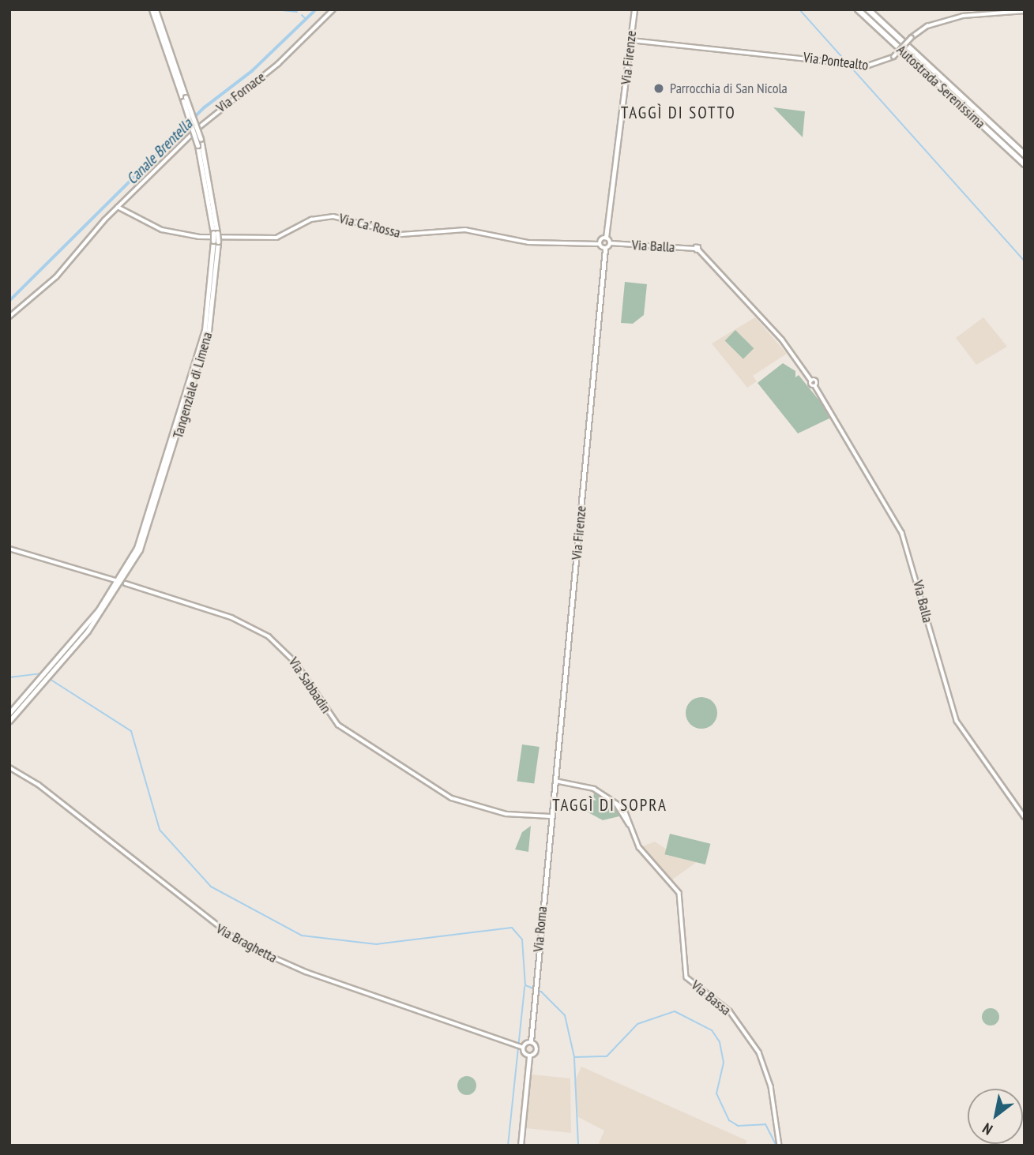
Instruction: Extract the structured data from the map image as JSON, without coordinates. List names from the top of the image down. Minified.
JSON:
{"streets":{"highway":["Autostrada Serenissima","Tangenziale di Limena"],"main road":["Via Firenze","Via Roma"],"street":["Via Pontealto","Via Fornace","Via Ca' Rossa","Via Balla","Via Sabbadin","Via Braghetta","Via Bassa"]},"crossings":[["Via Firenze","Via Pontealto"],["Via Firenze","Via Sabbadin"],["Via Firenze","Via Roma"],["Via Firenze","Via Bassa"],["Via Fornace","Via Ca' Rossa"],["Via Sabbadin","Via Roma"]],"districts":["TAGGÌ DI SOTTO","TAGGÌ DI SOPRA"],"water":["Canale Brentella"],"places":["Parrocchia di San Nicola"],"north":"bottom left"}
